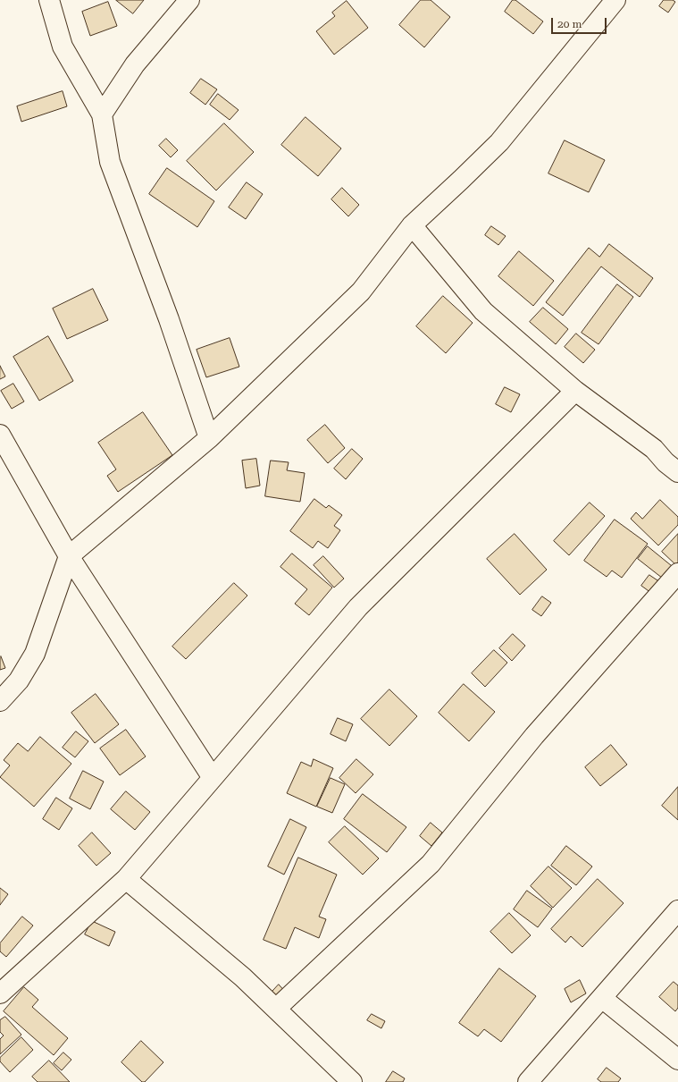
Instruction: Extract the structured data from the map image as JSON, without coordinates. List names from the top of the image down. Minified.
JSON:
{"scale_bar":"20 m"}
